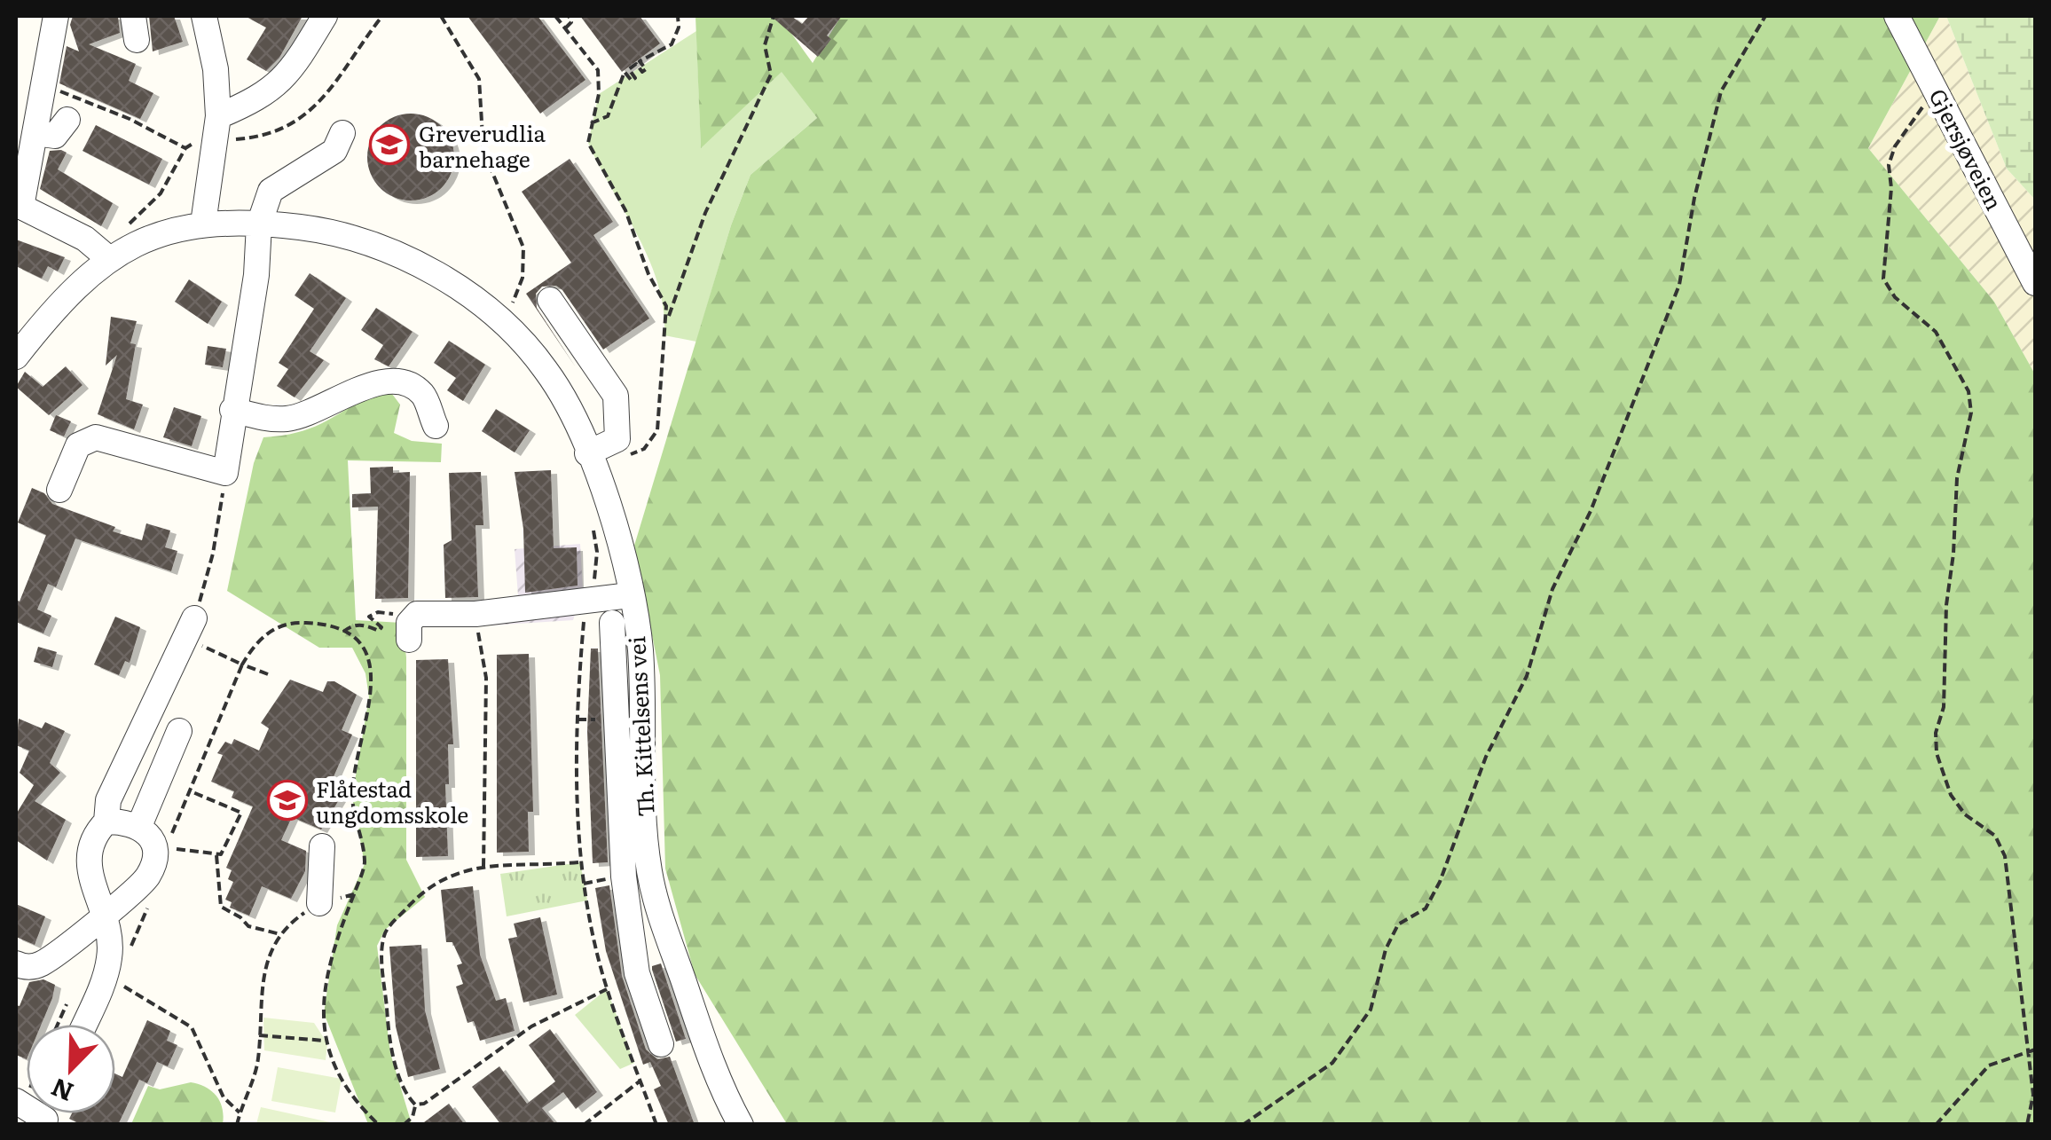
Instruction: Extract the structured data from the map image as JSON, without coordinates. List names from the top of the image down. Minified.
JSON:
{"streets":{"street":["Gjersjøveien","Th. Kittelsens vei"]},"places":{"school or university":["Greverudlia barnehage","Flåtestad ungdomsskole"]},"north":"bottom left"}
